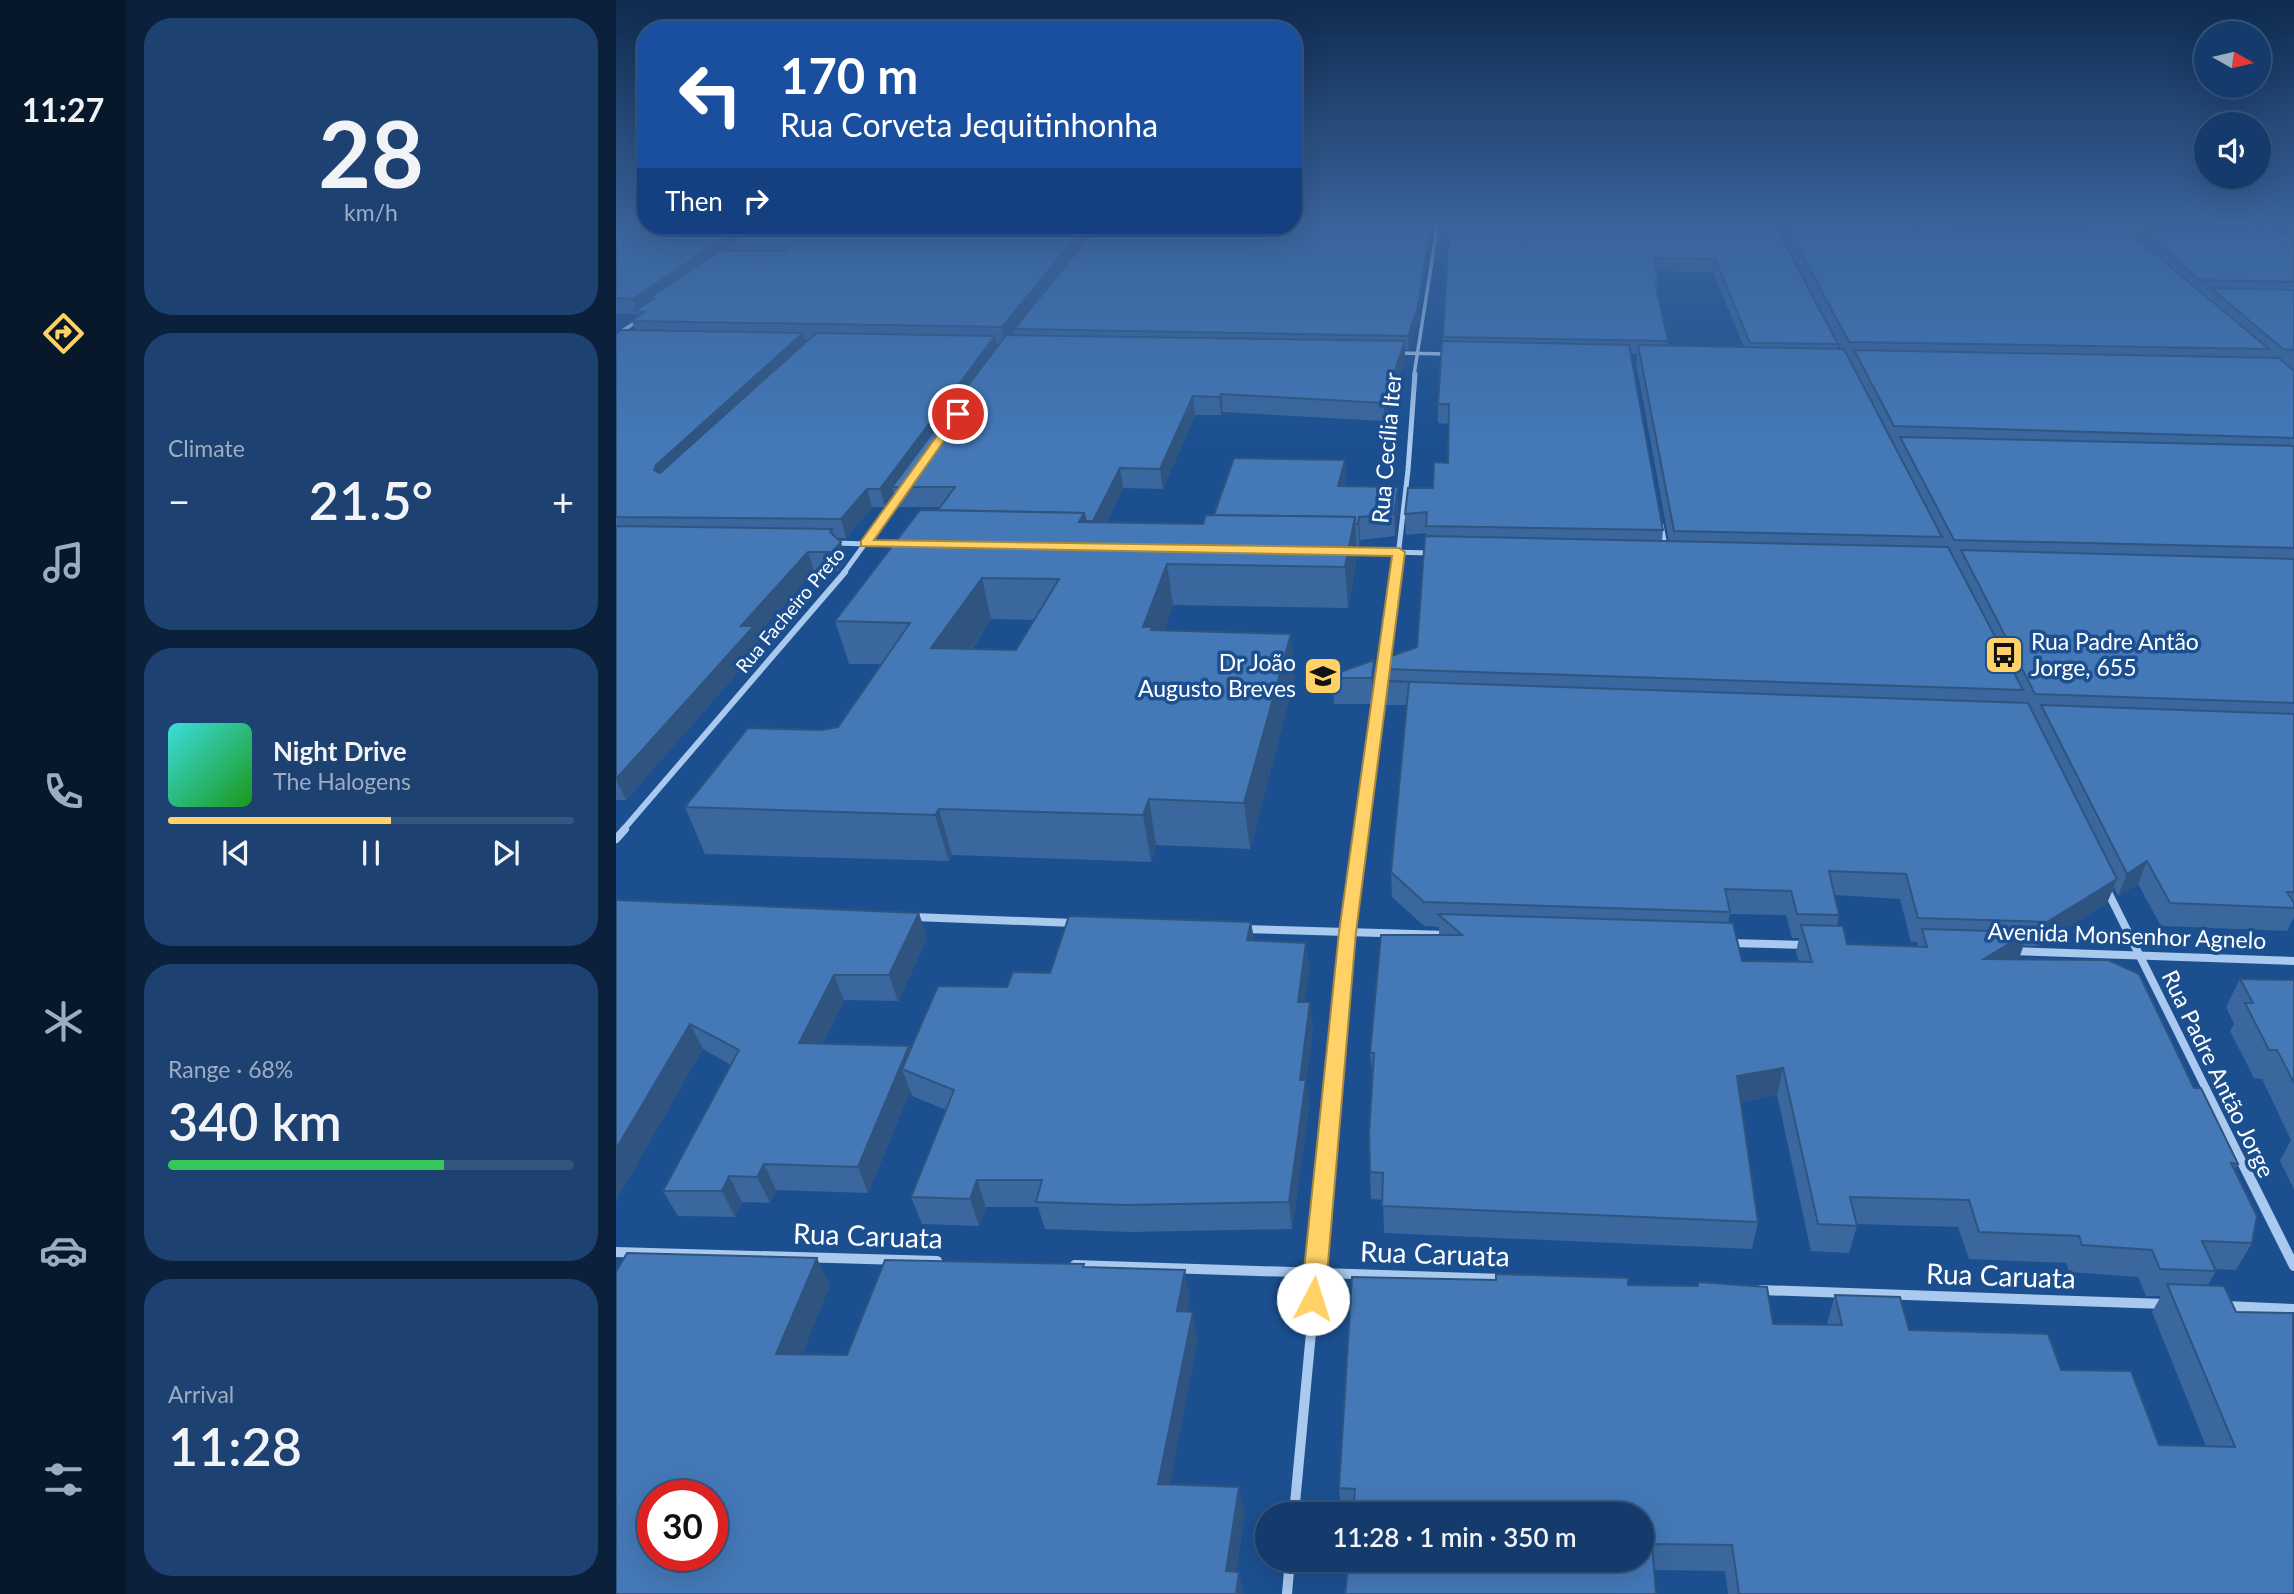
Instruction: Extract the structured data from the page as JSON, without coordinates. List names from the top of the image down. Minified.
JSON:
{"streets":{"street":["Rua Cecília Iter","Rua Facheiro Preto","Avenida Monsenhor Agnelo","Rua Padre Antão Jorge","Rua Caruata"]},"crossings":[["Rua Cecília Iter","Rua Caruata"],["Avenida Monsenhor Agnelo","Rua Padre Antão Jorge"]],"places":{"bus stop":["Rua Padre Antão Jorge, 655"],"school or university":["Dr João Augusto Breves"]},"north":"right","page":{"tabs":"11:27","tile":[["28","km/h"],"Climate",["Range · 68%","340 km"],["Arrival","11:28"]],"turn":["170 m","Rua Corveta Jequitinhonha"],"then":"Then","heat":["−","21.5°","+"],"song":["Night Drive","The Halogens"],"limit":"30","trip":"11:28 · 1 min · 350 m"}}
